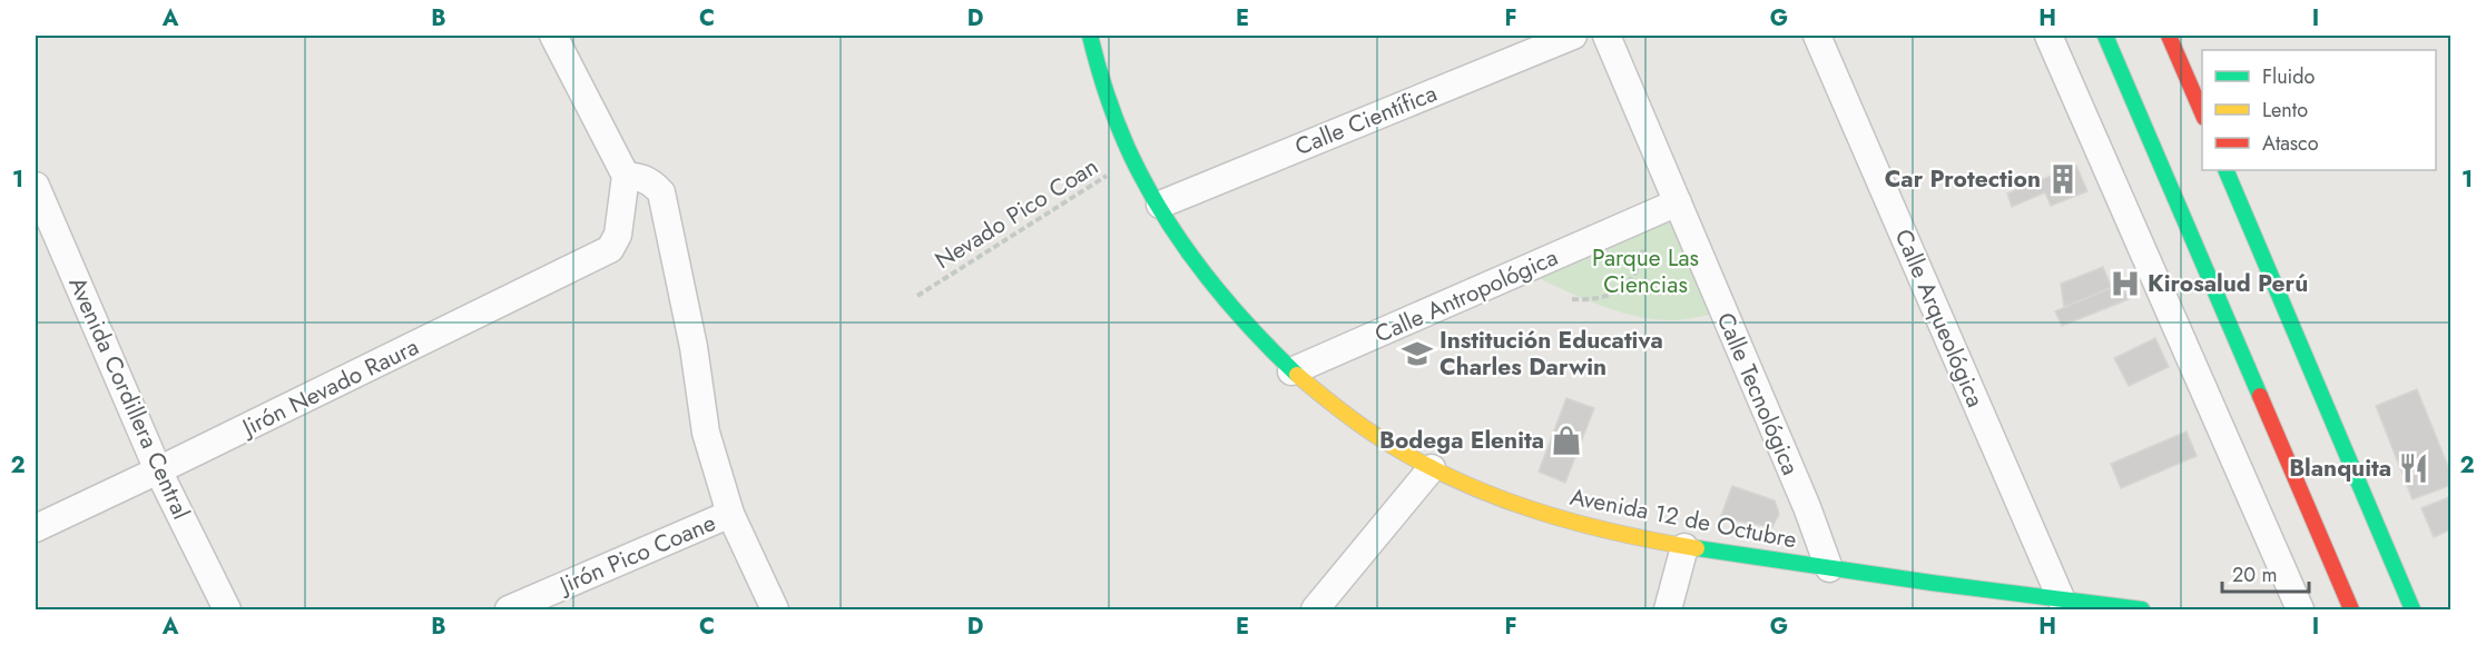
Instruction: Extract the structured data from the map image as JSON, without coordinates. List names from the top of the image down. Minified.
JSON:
{"streets":{"street":["Calle Científica","Calle Antropológica","Calle Arqueológica","Jirón Nevado Raura","Calle Tecnológica","Avenida Cordillera Central","Avenida 12 de Octubre","Jirón Pico Coane"],"path":["Nevado Pico Coan"]},"crossings":[["Calle Científica","Avenida 12 de Octubre"],["Nevado Pico Coan","Avenida 12 de Octubre"],["Calle Antropológica","Calle Tecnológica"],["Calle Antropológica","Avenida 12 de Octubre"],["Calle Arqueológica","Avenida 12 de Octubre"],["Jirón Nevado Raura","Avenida Cordillera Central"],["Calle Tecnológica","Avenida 12 de Octubre"]],"parks":["Parque Las Ciencias"],"places":{"building":["Car Protection"],"hospital":["Kirosalud Perú"],"school or university":["Institución Educativa Charles Darwin"],"shop":["Bodega Elenita"],"restaurant":["Blanquita"]},"legend":["Fluido","Lento","Atasco"],"scale_bar":"20 m","grid":{"columns":["A","B","C","D","E","F","G","H","I"],"rows":["1","2"]}}
